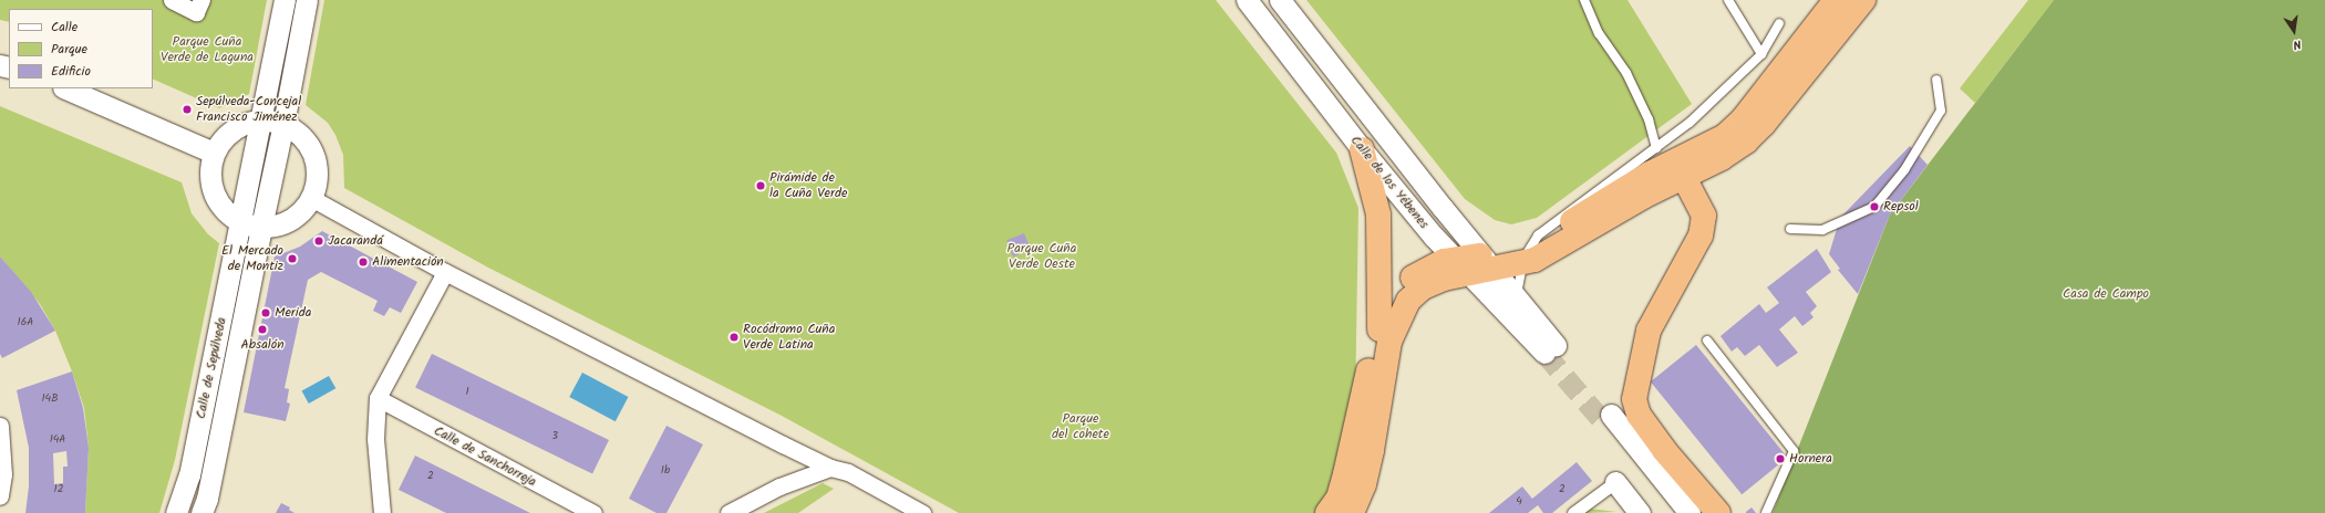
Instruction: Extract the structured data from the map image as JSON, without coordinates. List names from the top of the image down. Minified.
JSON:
{"streets":{"street":["Calle de los Yébenes","Calle de Sepúlveda","Calle de Sanchorreja"]},"parks":["Parque Cuña Verde de Laguna","Parque Cuña Verde Oeste","Casa de Campo","Parque del cohete"],"places":["Sepúlveda-Concejal Francisco Jiménez","Pirámide de la Cuña Verde","Repsol","Jacarandá","El Mercado de Montiz","Alimentación","Merida","Absalón","Rocódromo Cuña Verde Latina","Hornera"],"house_numbers":["16A","1","14B","3","14A","1b","2","12","2","4"],"legend":["Calle","Parque","Edificio"],"north":"bottom"}
